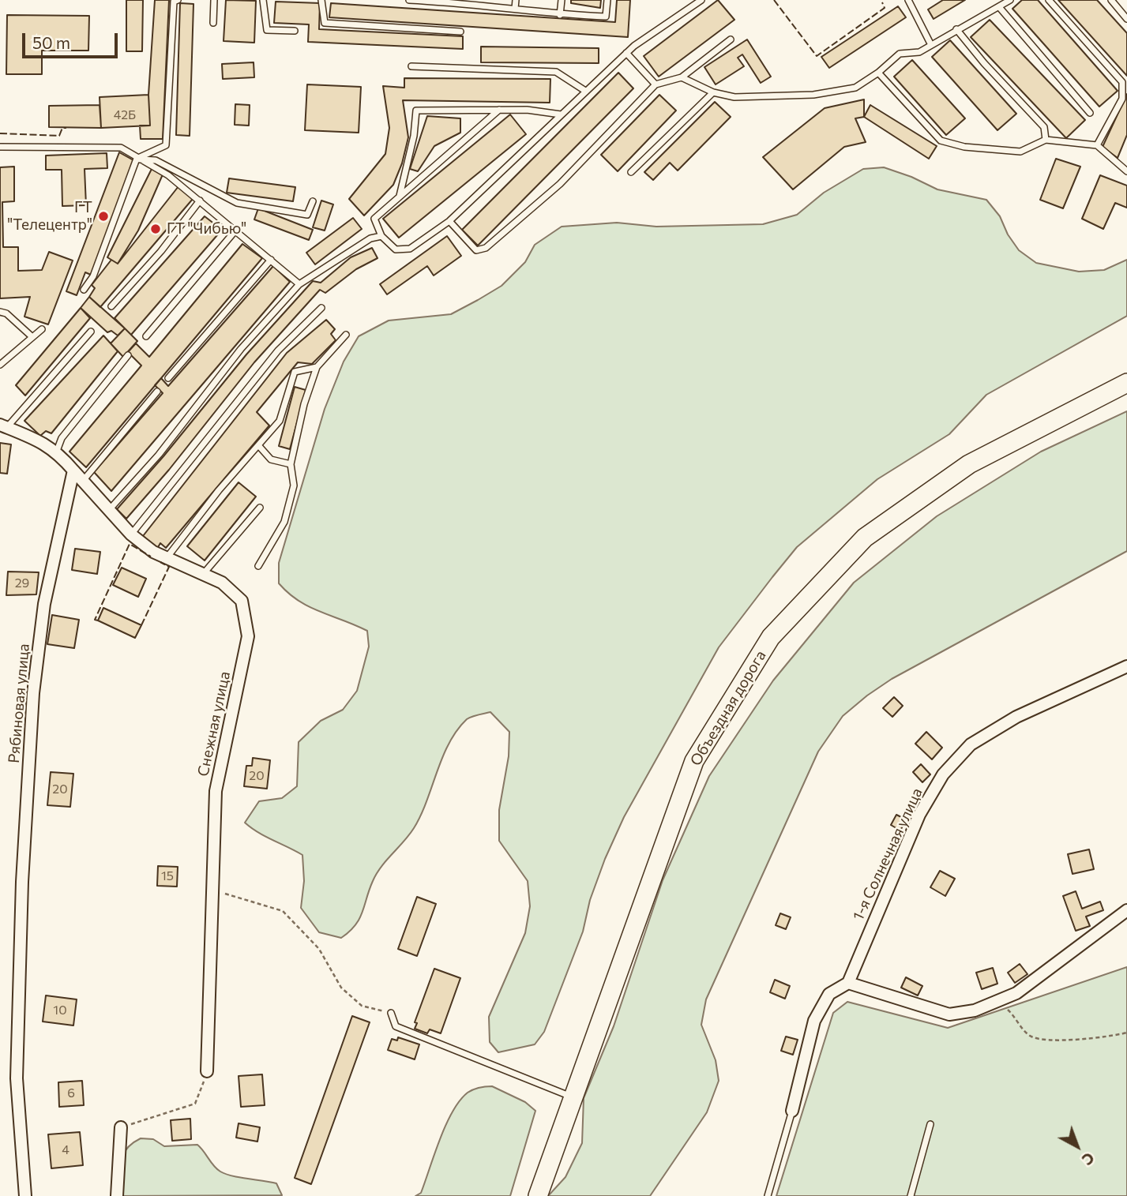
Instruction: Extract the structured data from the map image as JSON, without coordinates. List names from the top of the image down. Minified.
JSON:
{"streets":{"main road":["Объездная дорога"],"street":["Рябиновая улица","Снежная улица","1-я Солнечная улица"]},"crossings":[["Рябиновая улица","Снежная улица"]],"places":["ГТ \"Телецентр\"","ГТ \"Чибью\""],"house_numbers":["42Б","29","20","20","15","10","6","4"],"scale_bar":"50 m","north":"bottom right"}
